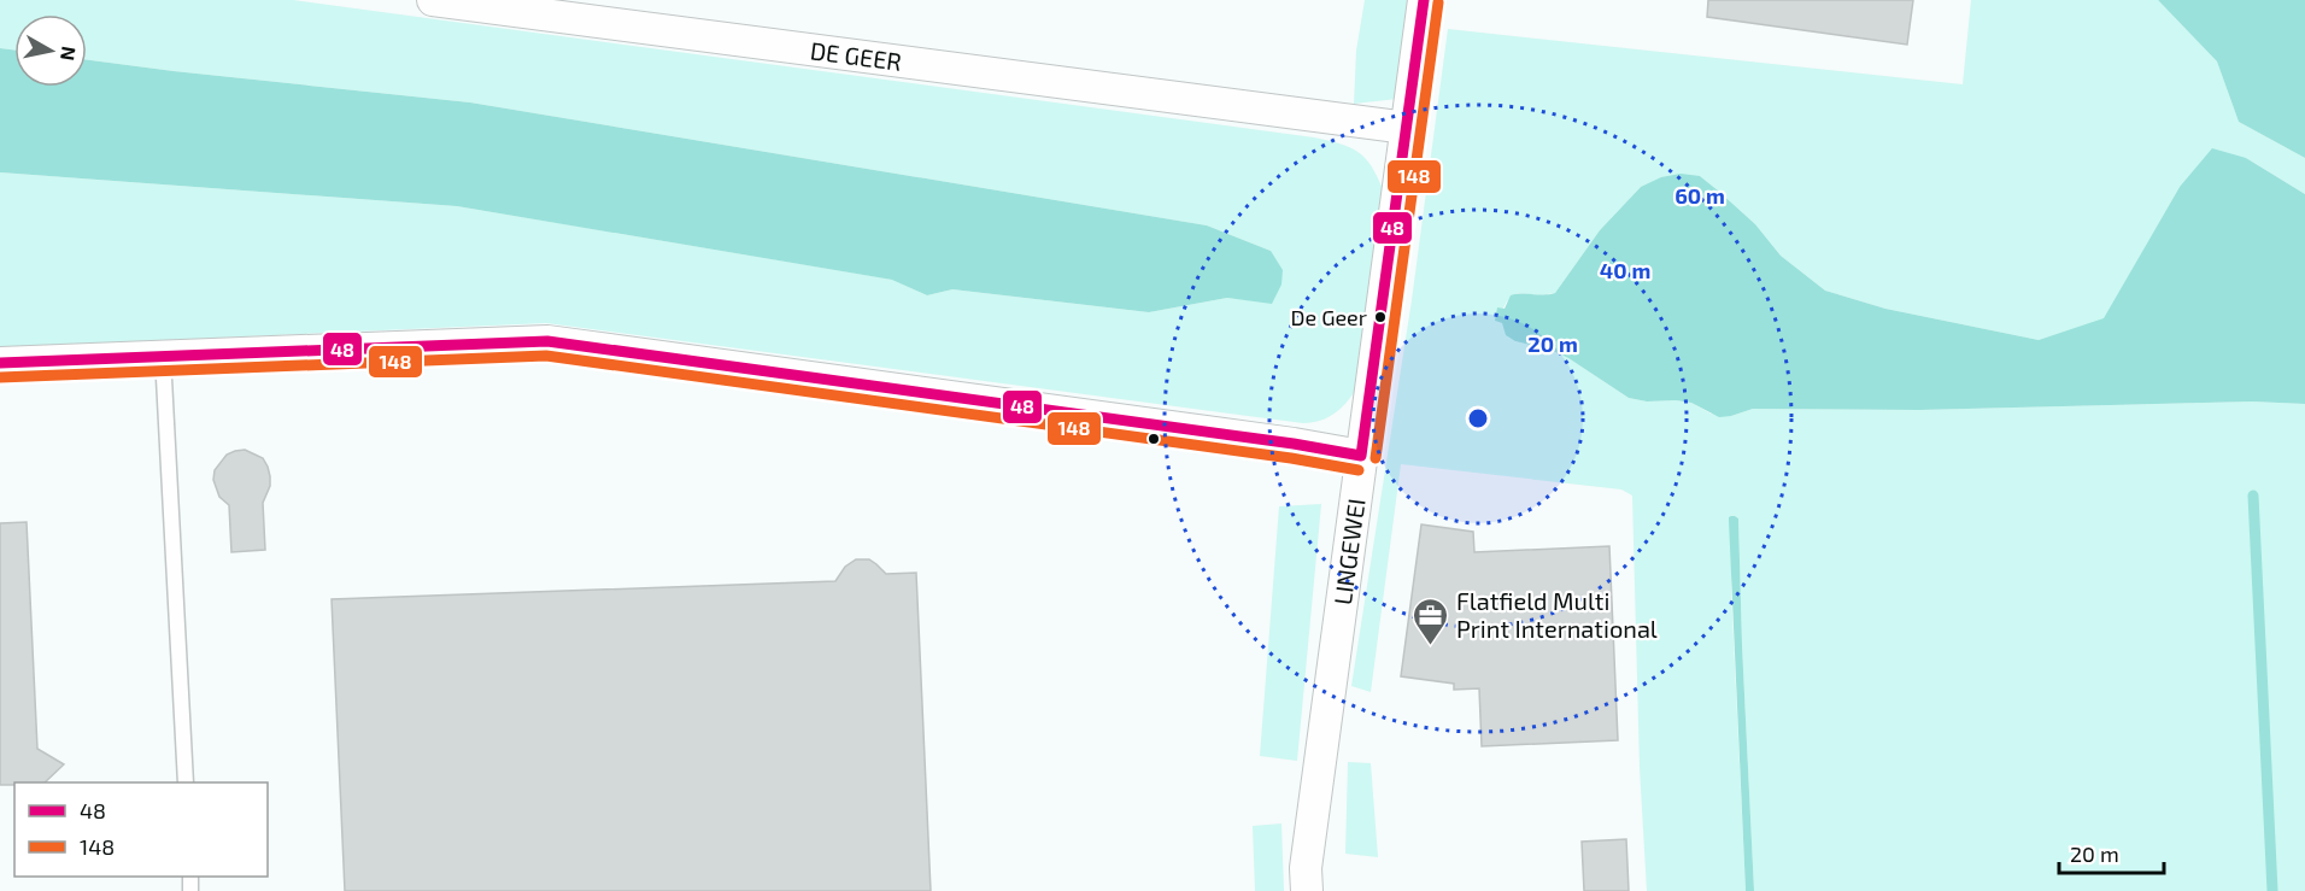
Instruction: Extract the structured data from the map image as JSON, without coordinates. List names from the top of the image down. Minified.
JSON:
{"streets":{"street":["DE GEER","LINGEWEI"]},"crossings":[["DE GEER","LINGEWEI"]],"places":{"other":["De Geer"],"office":["Flatfield Multi Print International"]},"lines":["transit line 48","transit line 148"],"legend":["48","148"],"scale_bar":"20 m","north":"right","rings":["60 m","40 m","20 m"]}
